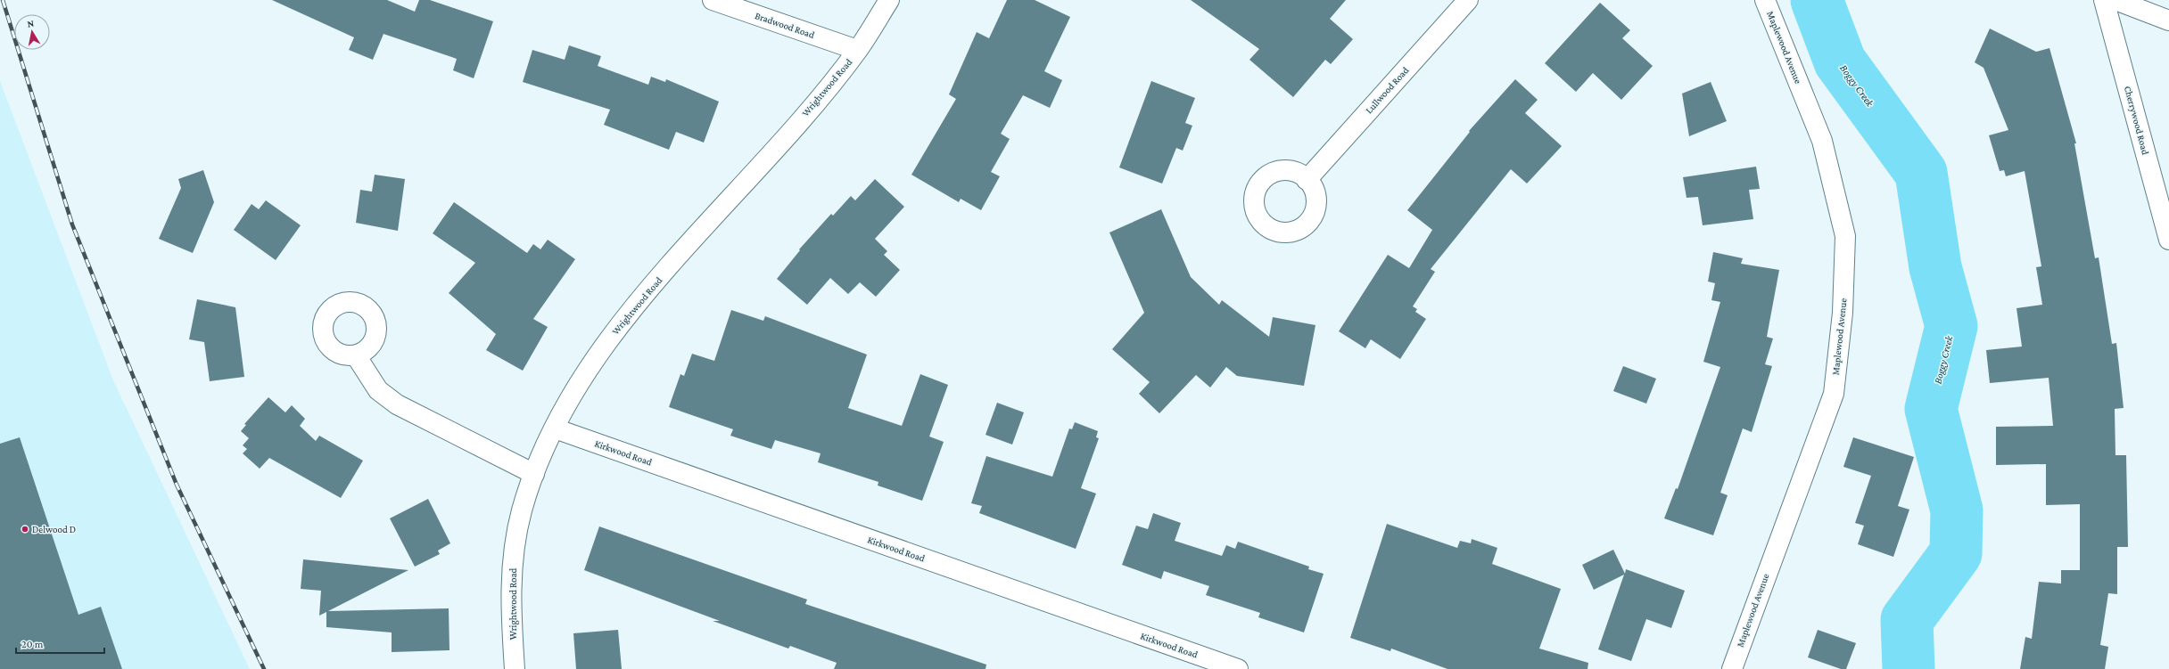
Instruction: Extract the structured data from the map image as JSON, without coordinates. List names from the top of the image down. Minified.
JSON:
{"streets":{"street":["Bradwood Road","Maplewood Avenue","Wrightwood Road","Lullwood Road","Cherrywood Road","Kirkwood Road"]},"crossings":[["Bradwood Road","Wrightwood Road"],["Wrightwood Road","Kirkwood Road"]],"water":["Boggy Creek"],"places":["Delwood D"],"scale_bar":"20 m","north":"top"}
